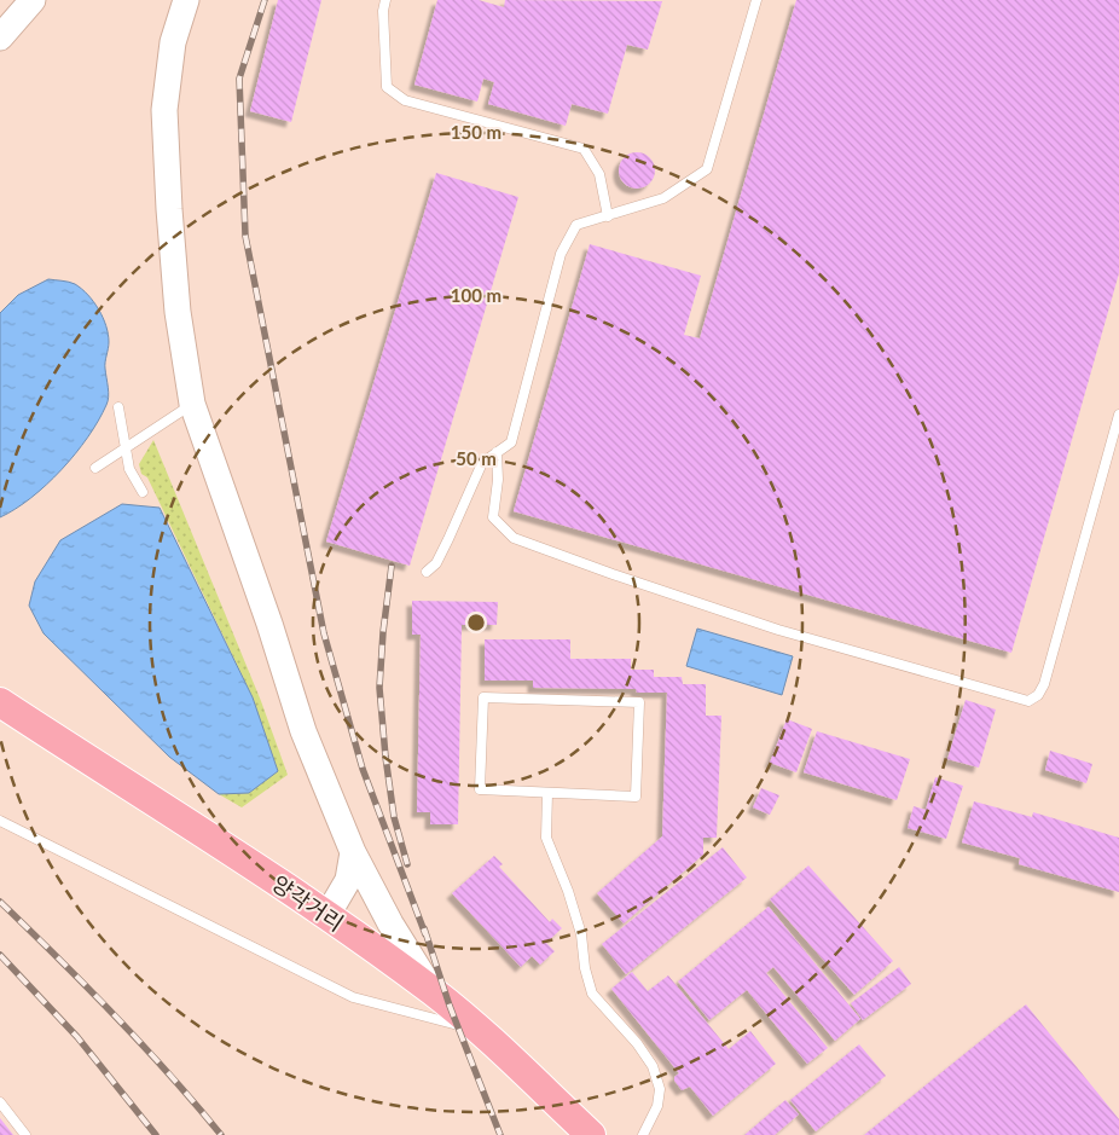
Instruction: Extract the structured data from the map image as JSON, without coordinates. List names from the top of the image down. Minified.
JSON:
{"streets":{"main road":["양각거리"]},"rings":["150 m","100 m","50 m"]}
